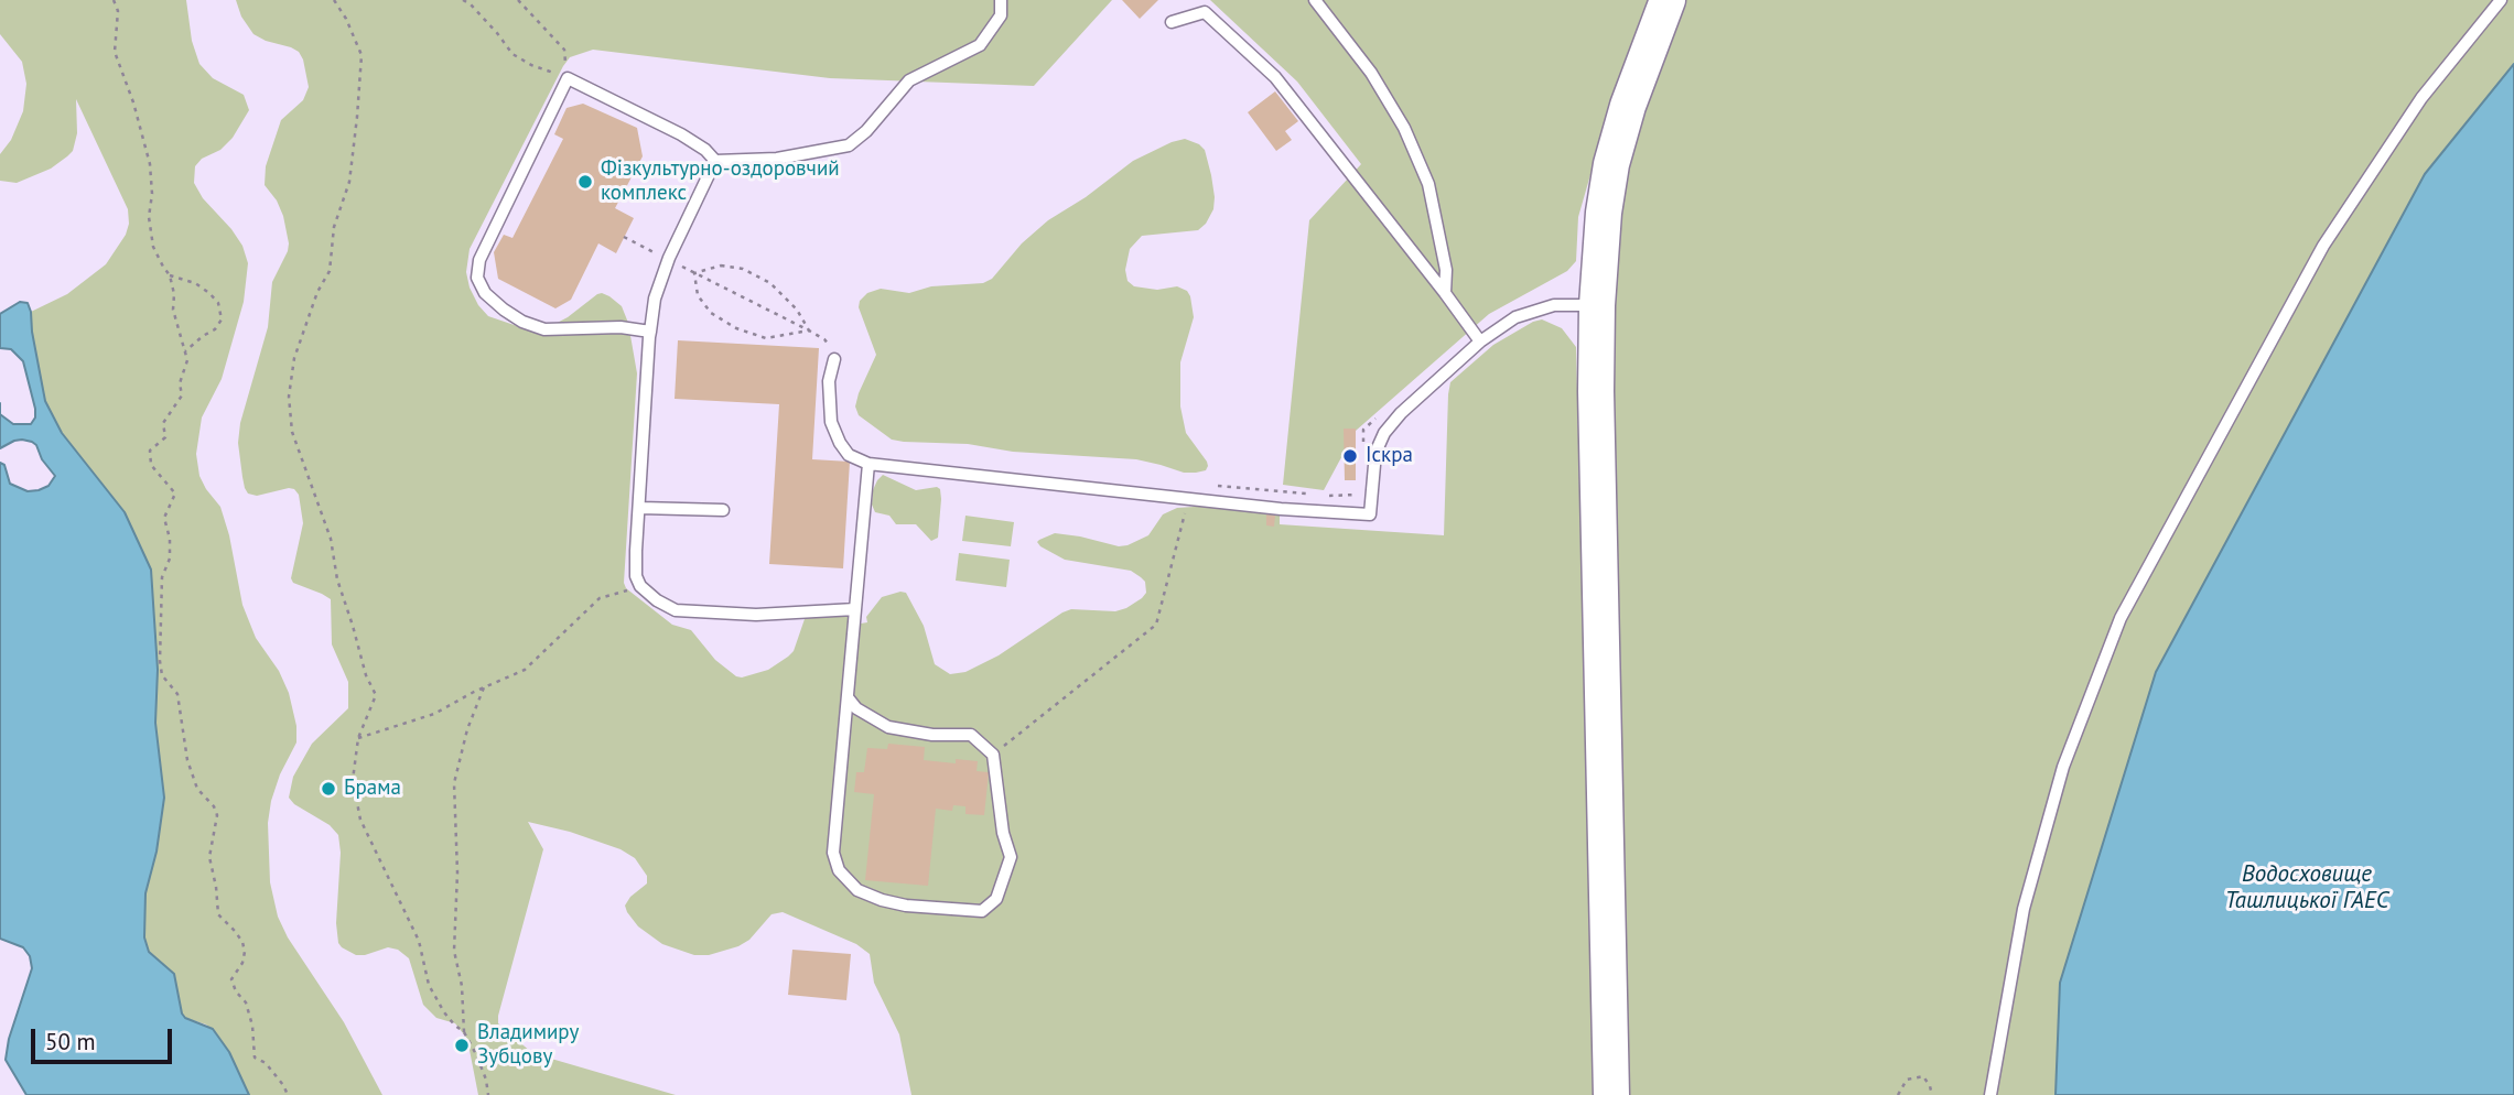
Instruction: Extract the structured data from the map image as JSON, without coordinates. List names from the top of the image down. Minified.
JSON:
{"water":["Водосховище Ташлицької ГАЕС"],"places":["Фізкультурно-оздоровчий комплекс","Іскра","Брама","Владимиру Зубцову"],"scale_bar":"50 m"}
